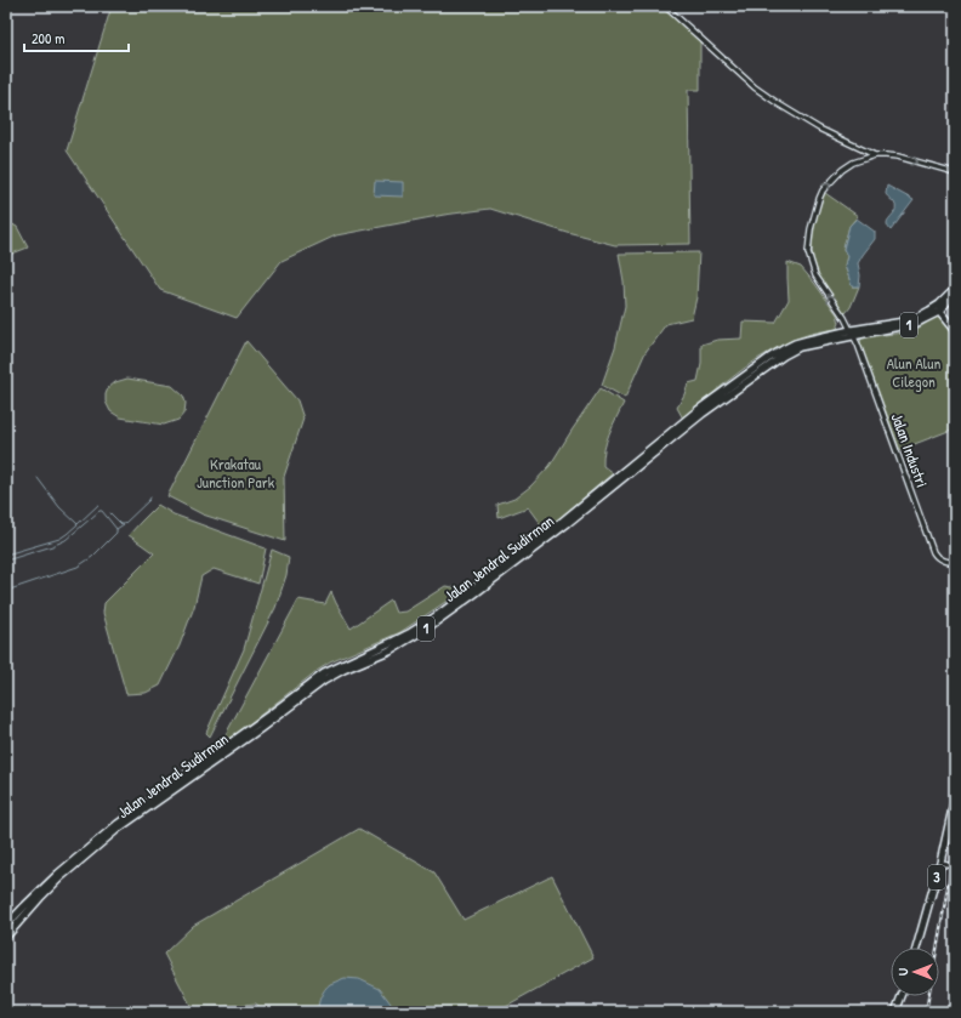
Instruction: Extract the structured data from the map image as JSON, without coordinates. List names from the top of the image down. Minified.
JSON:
{"streets":{"highway":["1","Jalan Jendral Sudirman","3"],"street":["Jalan Industri"]},"crossings":[["Jalan Industri","Jalan Jendral Sudirman"]],"one_way":["Jalan Industri"],"parks":["Alun Alun Cilegon","Krakatau Junction Park"],"scale_bar":"200 m","north":"left"}
